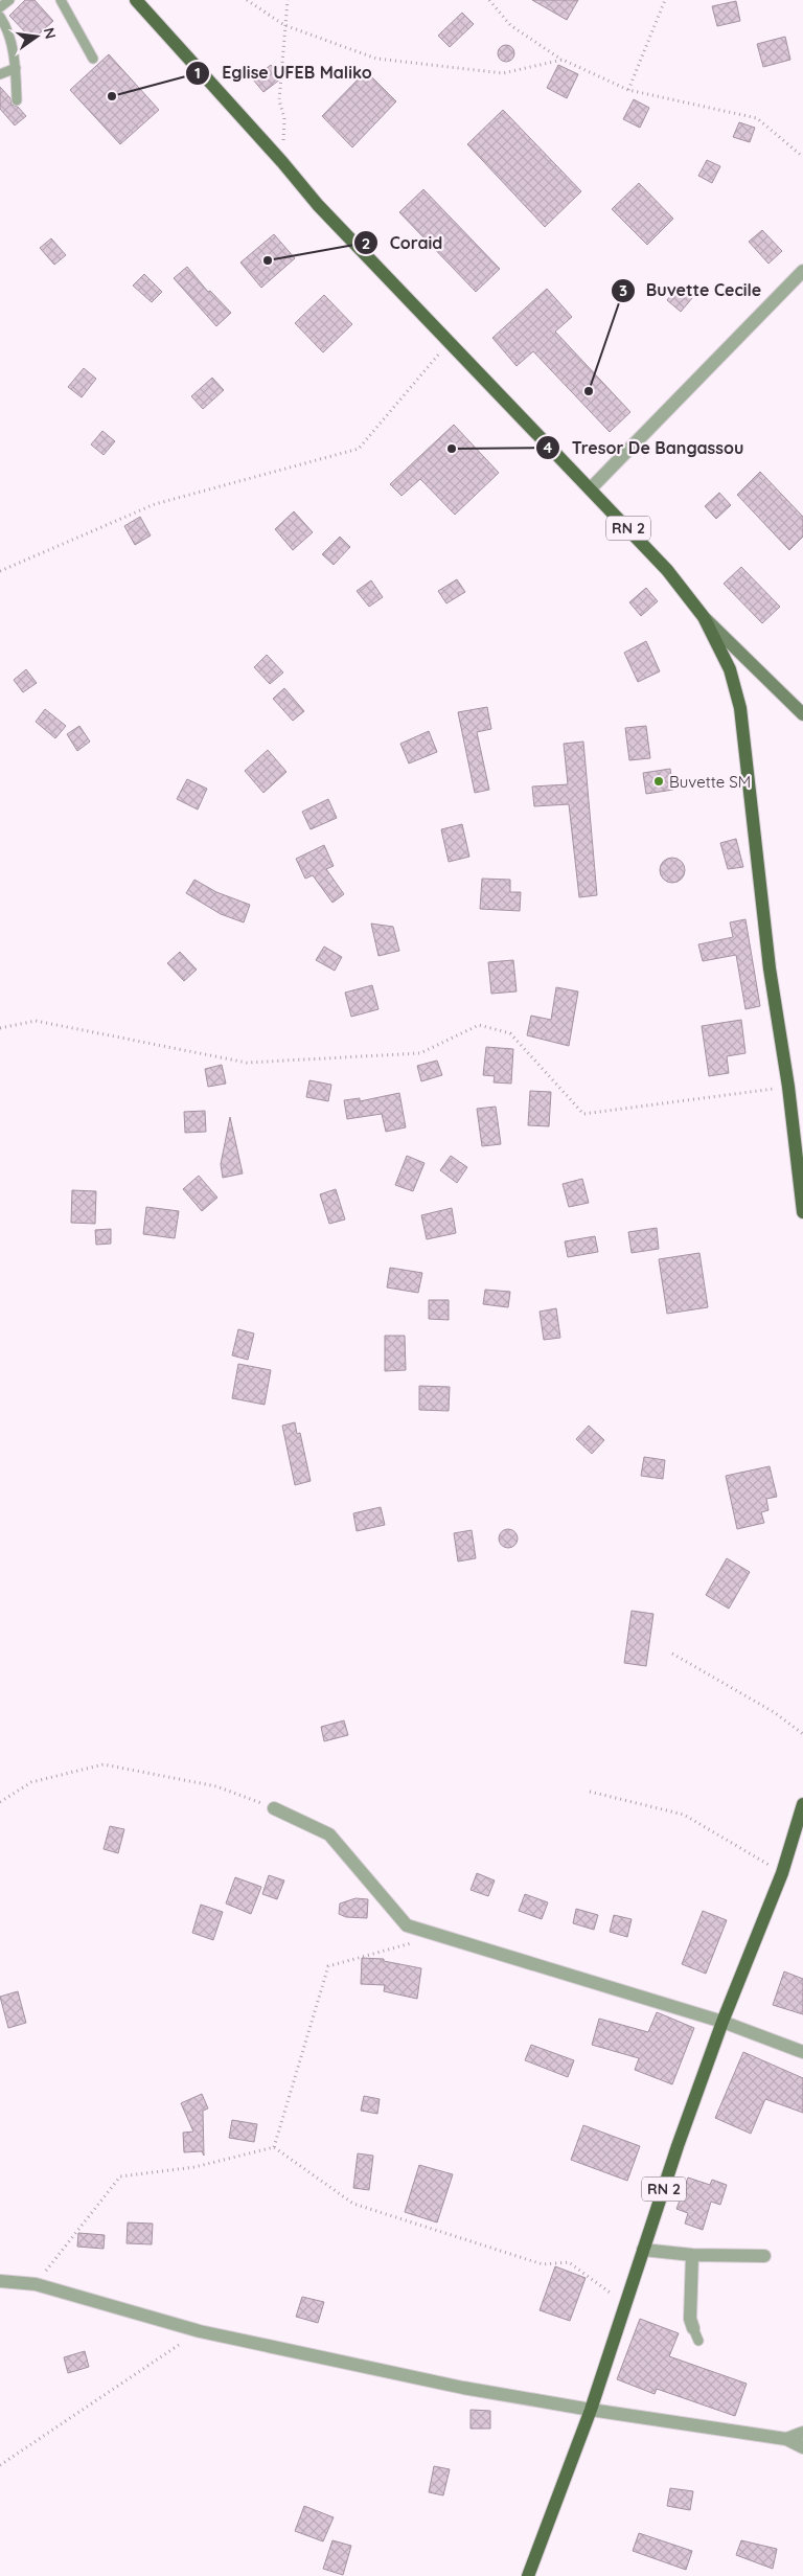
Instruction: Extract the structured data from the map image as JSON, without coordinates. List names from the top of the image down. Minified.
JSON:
{"streets":{"main road":["RN 2"]},"places":["Eglise UFEB Maliko","Coraid","Buvette Cecile","Tresor De Bangassou","Buvette SM"],"north":"right"}
